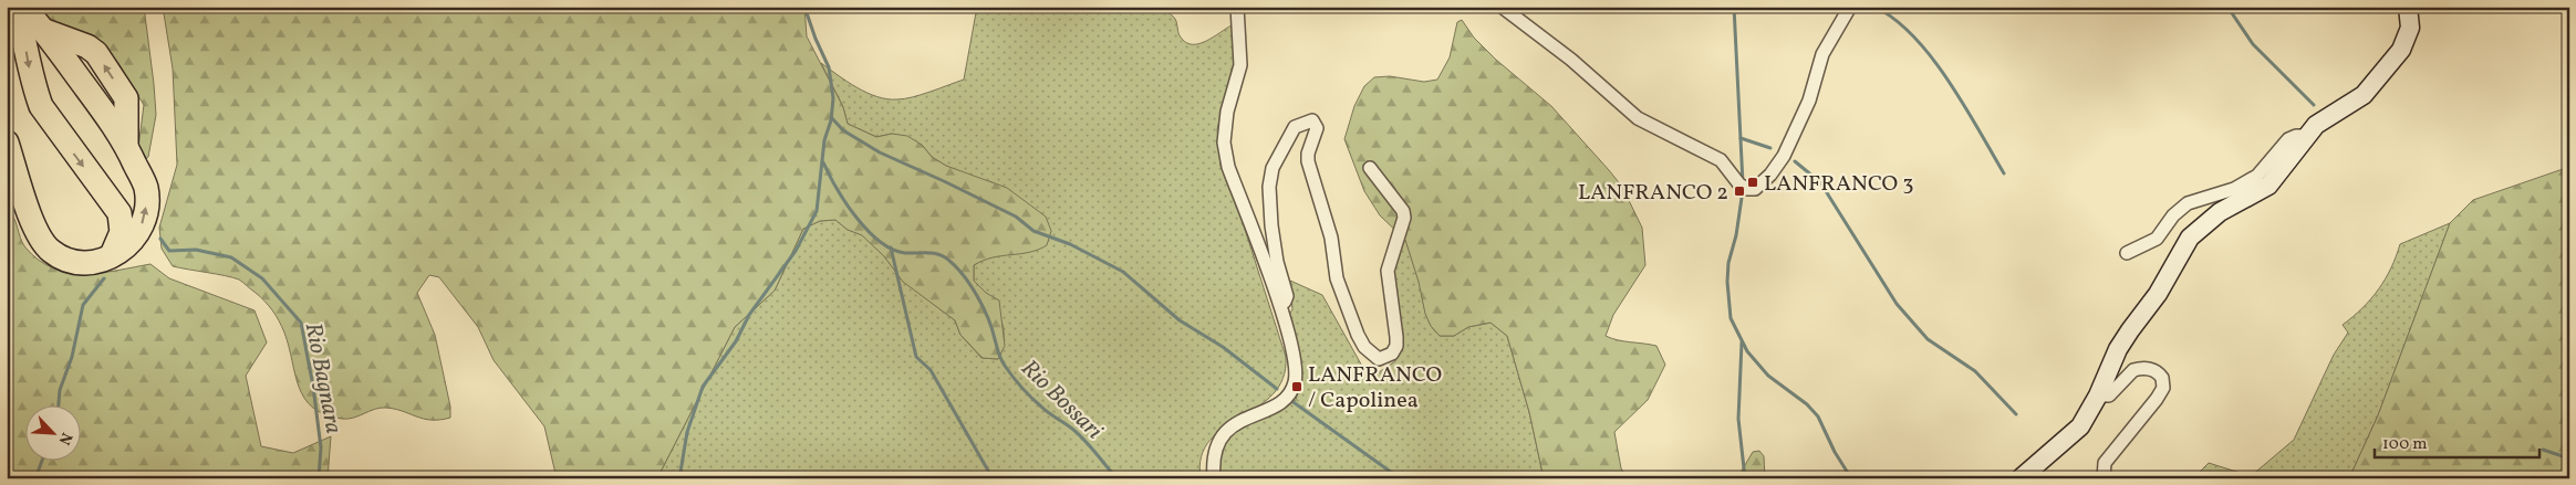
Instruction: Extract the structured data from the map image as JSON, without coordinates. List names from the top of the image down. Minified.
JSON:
{"water":["Rio Bagnara","Rio Bossari"],"places":{"transit":["LANFRANCO 3","LANFRANCO 2","LANFRANCO / Capolinea"]},"scale_bar":"100 m","north":"bottom right"}
